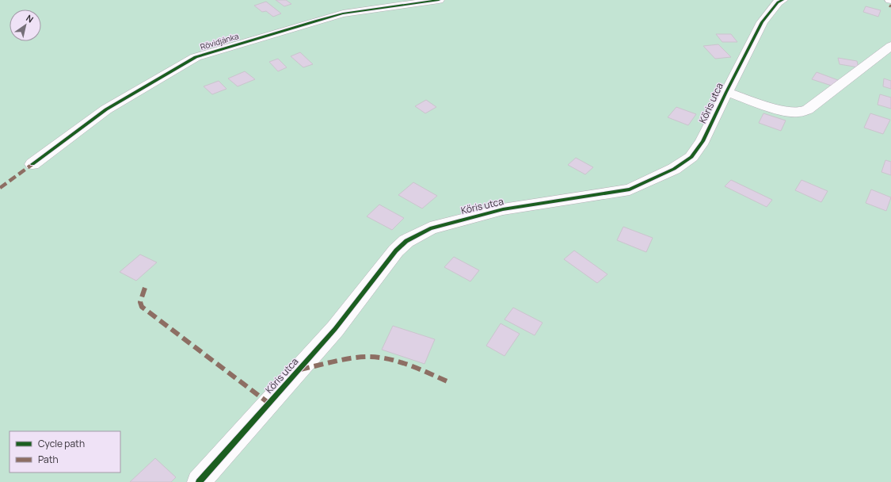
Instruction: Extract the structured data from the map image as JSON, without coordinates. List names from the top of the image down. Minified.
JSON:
{"streets":{"street":["Rövidjánka","Kőris utca"]},"legend":["Cycle path","Path"],"north":"top right"}
